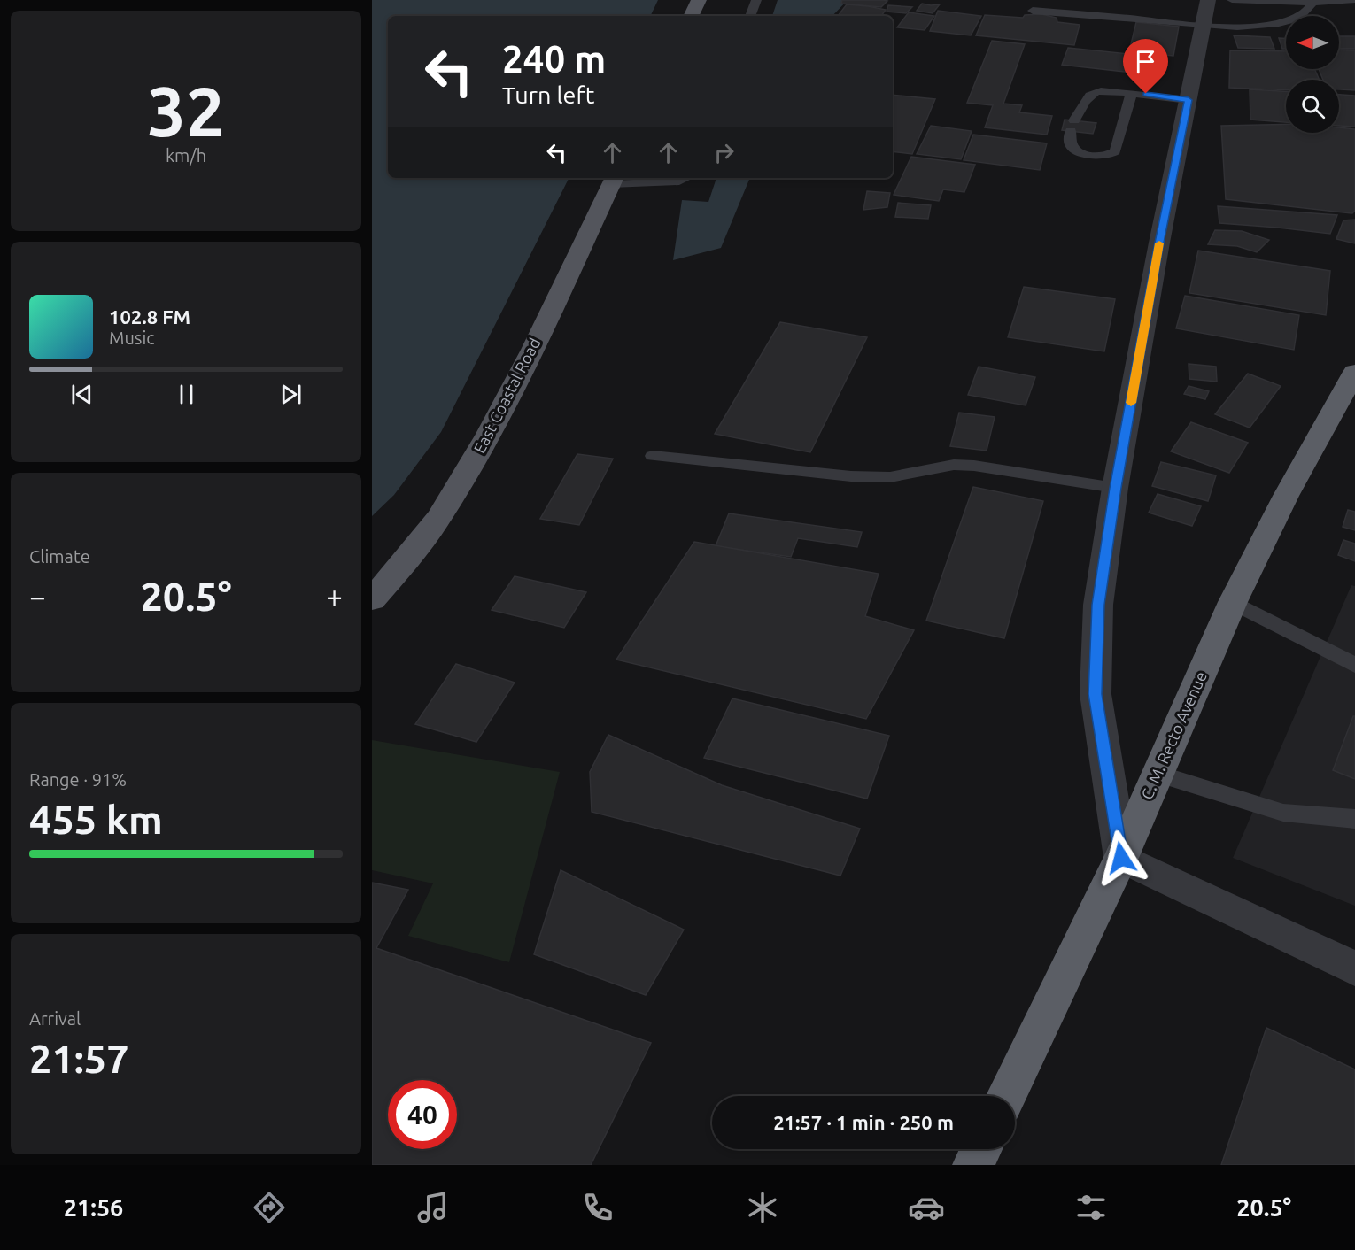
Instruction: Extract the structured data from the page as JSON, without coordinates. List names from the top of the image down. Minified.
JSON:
{"streets":{"highway":["C. M. Recto Avenue"],"main road":["East Coastal Road"]},"north":"left","page":{"tile":[["32","km/h"],"Climate",["Range · 91%","455 km"],["Arrival","21:57"]],"turn":["240 m","Turn left"],"song":["102.8 FM","Music"],"heat":["−","20.5°","+"],"limit":"40","trip":"21:57 · 1 min · 250 m","tabs":["21:56","20.5°"]}}
